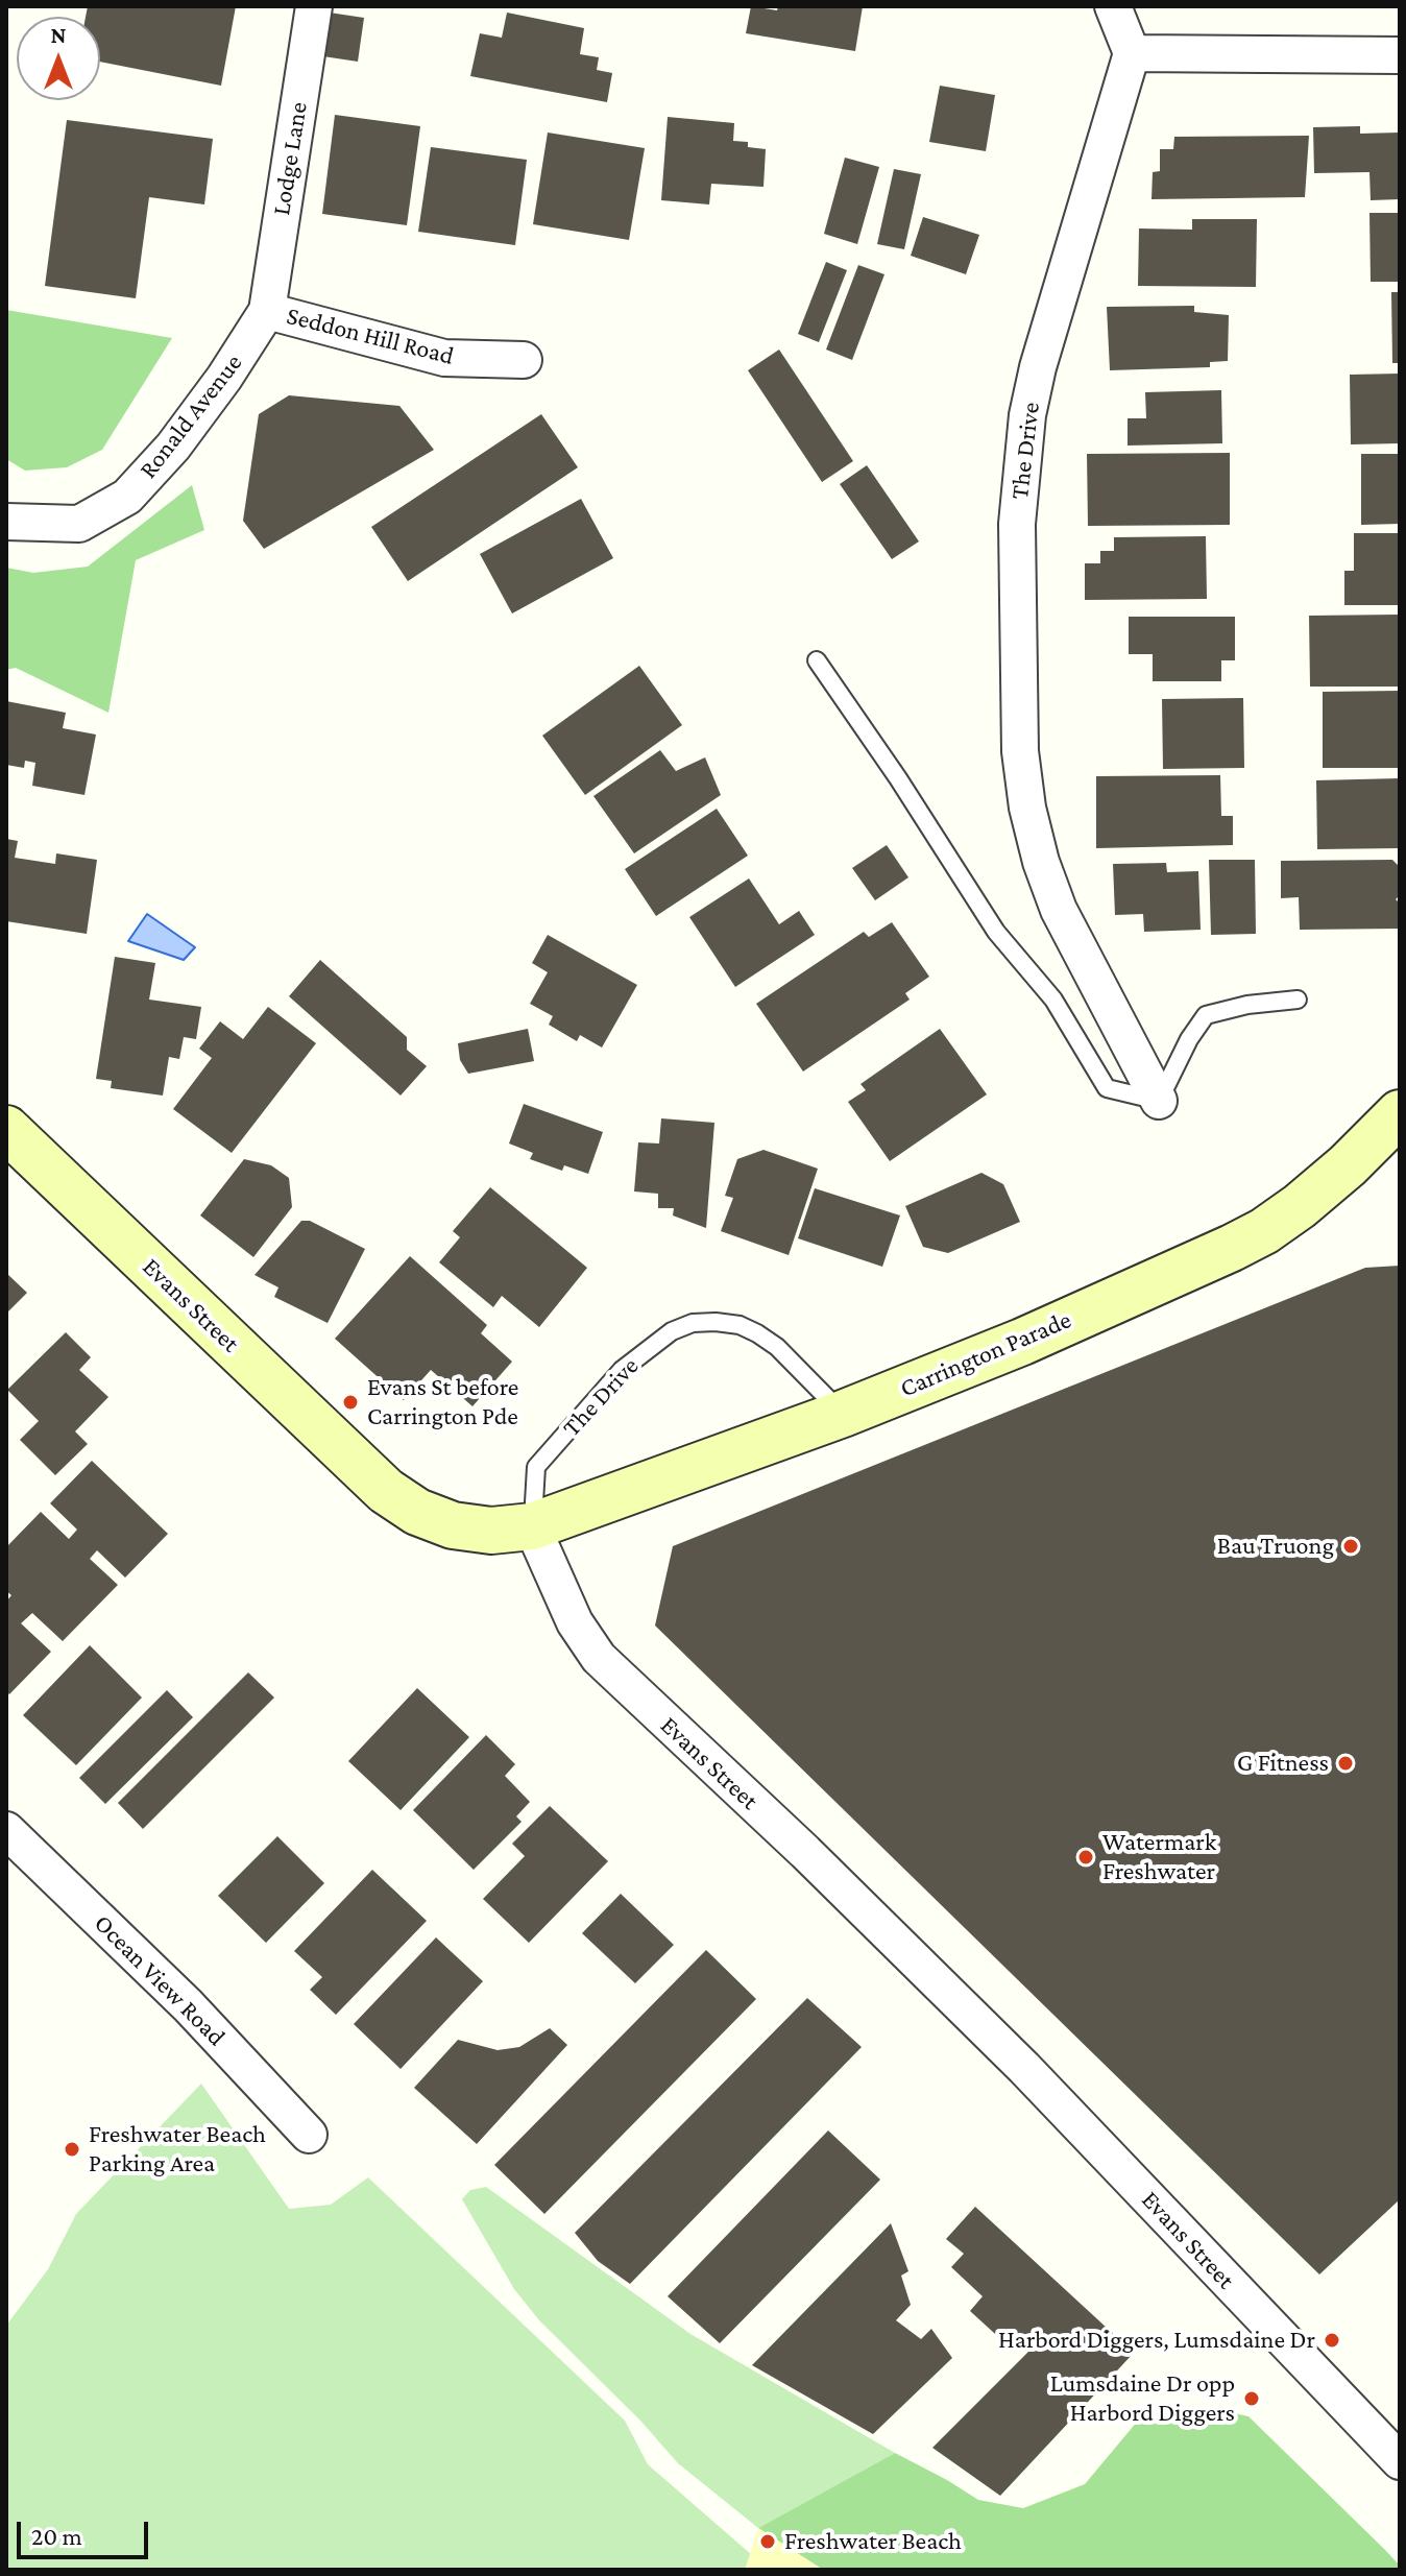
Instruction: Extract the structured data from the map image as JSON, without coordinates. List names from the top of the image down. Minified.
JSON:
{"streets":{"street":["Lodge Lane","Seddon Hill Road","Ronald Avenue","The Drive","Evans Street","Carrington Parade","Ocean View Road"]},"crossings":[["Lodge Lane","Seddon Hill Road"],["Lodge Lane","Ronald Avenue"],["Seddon Hill Road","Ronald Avenue"],["The Drive","Evans Street"],["The Drive","Carrington Parade"],["Evans Street","Carrington Parade"]],"places":["Evans St before Carrington Pde","Bau Truong","G Fitness","Watermark Freshwater","Freshwater Beach Parking Area","Harbord Diggers, Lumsdaine Dr","Lumsdaine Dr opp Harbord Diggers","Freshwater Beach"],"scale_bar":"20 m","north":"top"}
